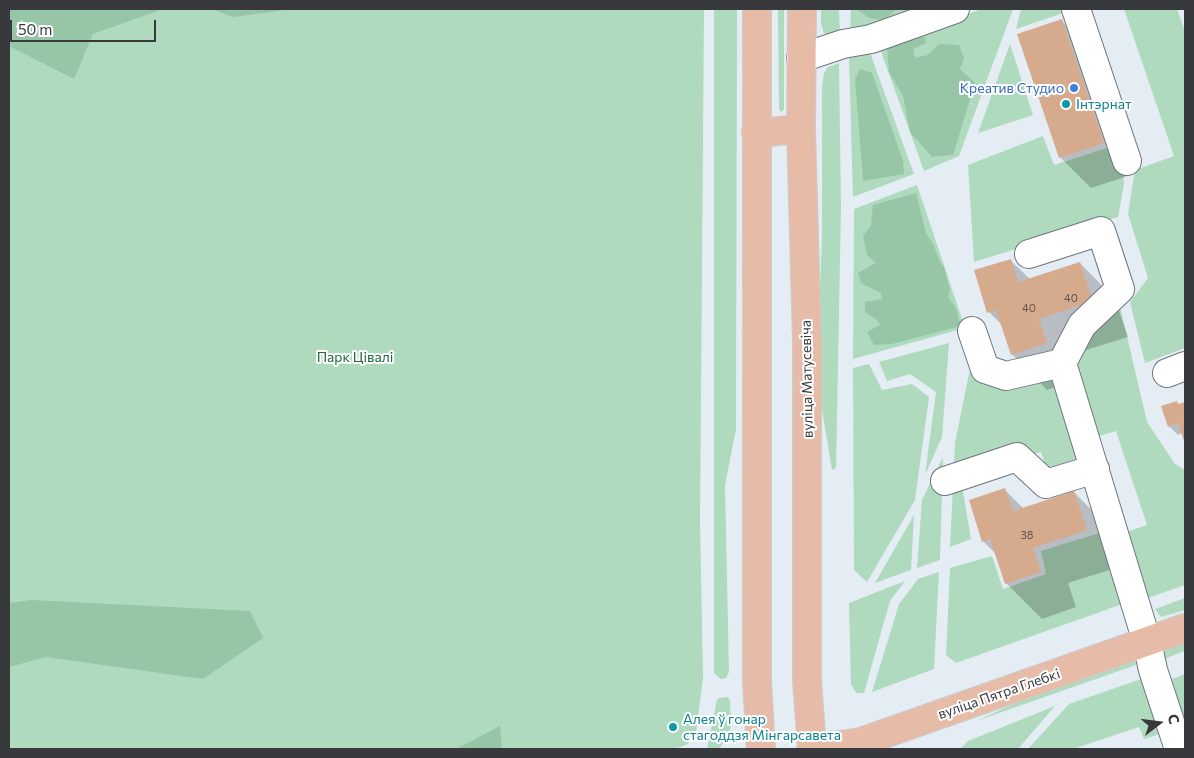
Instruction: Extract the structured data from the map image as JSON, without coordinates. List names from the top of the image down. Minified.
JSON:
{"streets":{"main road":["вуліца Матусевіча","вуліца Пятра Глебкі"]},"crossings":[["вуліца Матусевіча","вуліца Пятра Глебкі"]],"parks":["Парк Цівалі"],"places":["Креатив Студио","Інтэрнат","Алея ў гонар стагоддзя Мінгарсавета"],"house_numbers":["40","40","38"],"scale_bar":"50 m","north":"right"}
